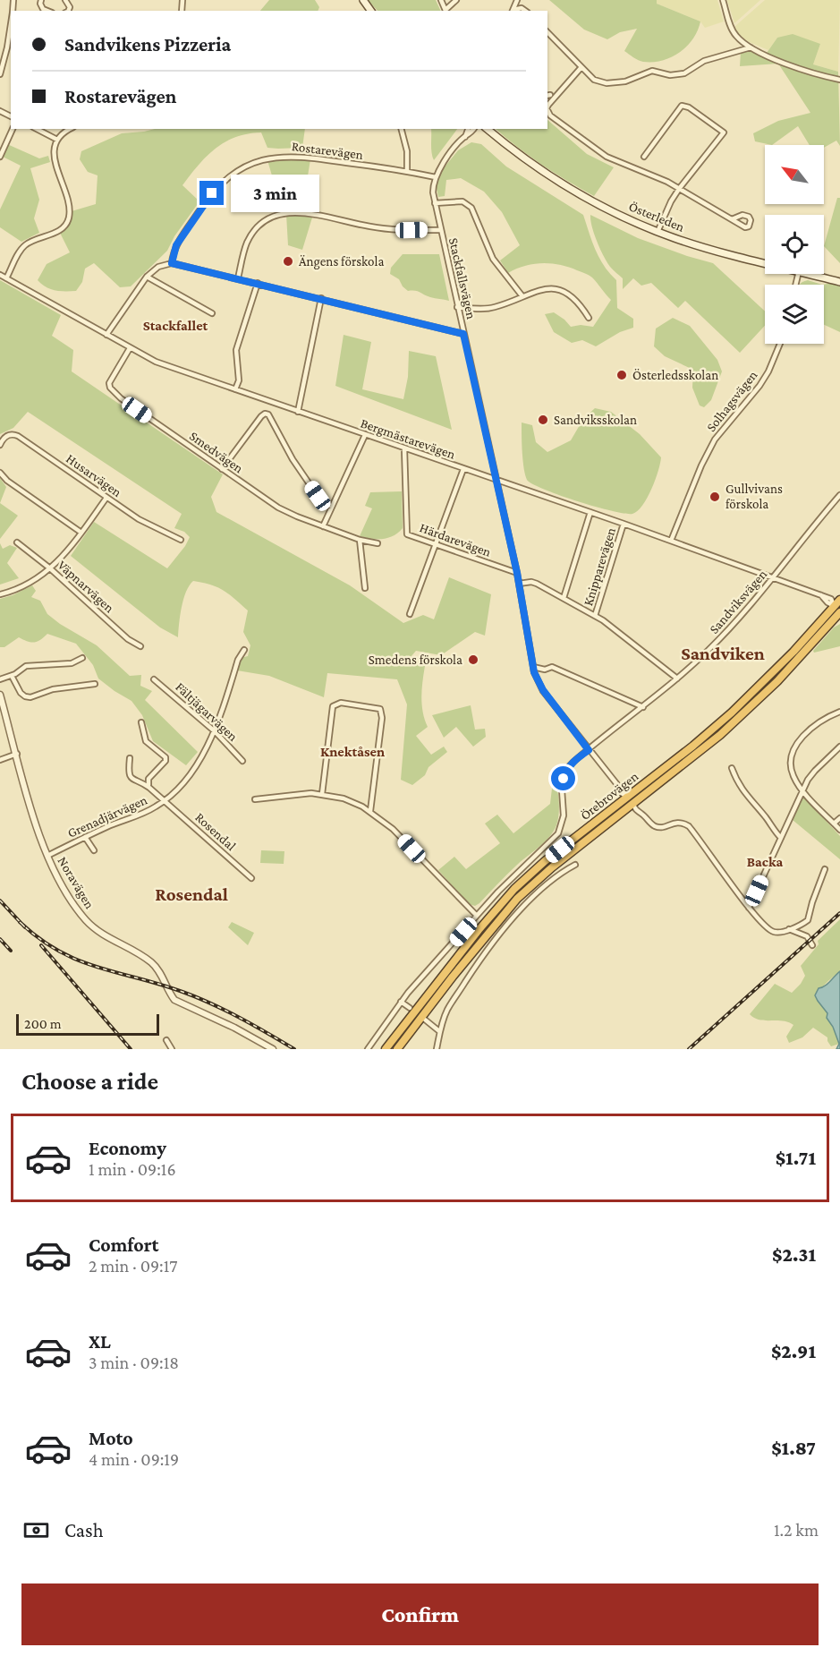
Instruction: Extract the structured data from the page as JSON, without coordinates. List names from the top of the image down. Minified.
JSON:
{"streets":{"highway":["Örebrovägen"],"main road":["Österleden"],"street":["Rostarevägen","Stackfallsvägen","Solhagsvägen","Bergmästarevägen","Smedvägen","Husarvägen","Härdarevägen","Knipparevägen","Väpnarvägen","Sandviksvägen","Fältjägarvägen","Grenadjärvägen","Rosendal","Noravägen"]},"crossings":[["Rostarevägen","Stackfallsvägen"],["Stackfallsvägen","Bergmästarevägen"],["Stackfallsvägen","Härdarevägen"],["Stackfallsvägen","Sandviksvägen"],["Stackfallsvägen","Örebrovägen"],["Solhagsvägen","Bergmästarevägen"],["Bergmästarevägen","Smedvägen"],["Bergmästarevägen","Härdarevägen"],["Bergmästarevägen","Knipparevägen"],["Bergmästarevägen","Sandviksvägen"],["Bergmästarevägen","Örebrovägen"],["Fältjägarvägen","Grenadjärvägen"],["Grenadjärvägen","Rosendal"],["Grenadjärvägen","Noravägen"]],"districts":["Stackfallet","Sandviken","Knektåsen","Backa","Rosendal"],"places":["Ängens förskola","Österledsskolan","Sandviksskolan","Gullvivans förskola","Smedens förskola"],"scale_bar":"200 m","north":"top left","page":{"banner":["Sandvikens Pizzeria","Rostarevägen"],"bubble":"3 min","scale":"200 m","heading":"Choose a ride","list":[{"name":"Economy","note":"1 min · 09:16","value":"$1.71"},{"name":"Comfort","note":"2 min · 09:17","value":"$2.31"},{"name":"XL","note":"3 min · 09:18","value":"$2.91"},{"name":"Moto","note":"4 min · 09:19","value":"$1.87"}],"pay":["Cash","1.2 km"],"buttons":"Confirm"}}
